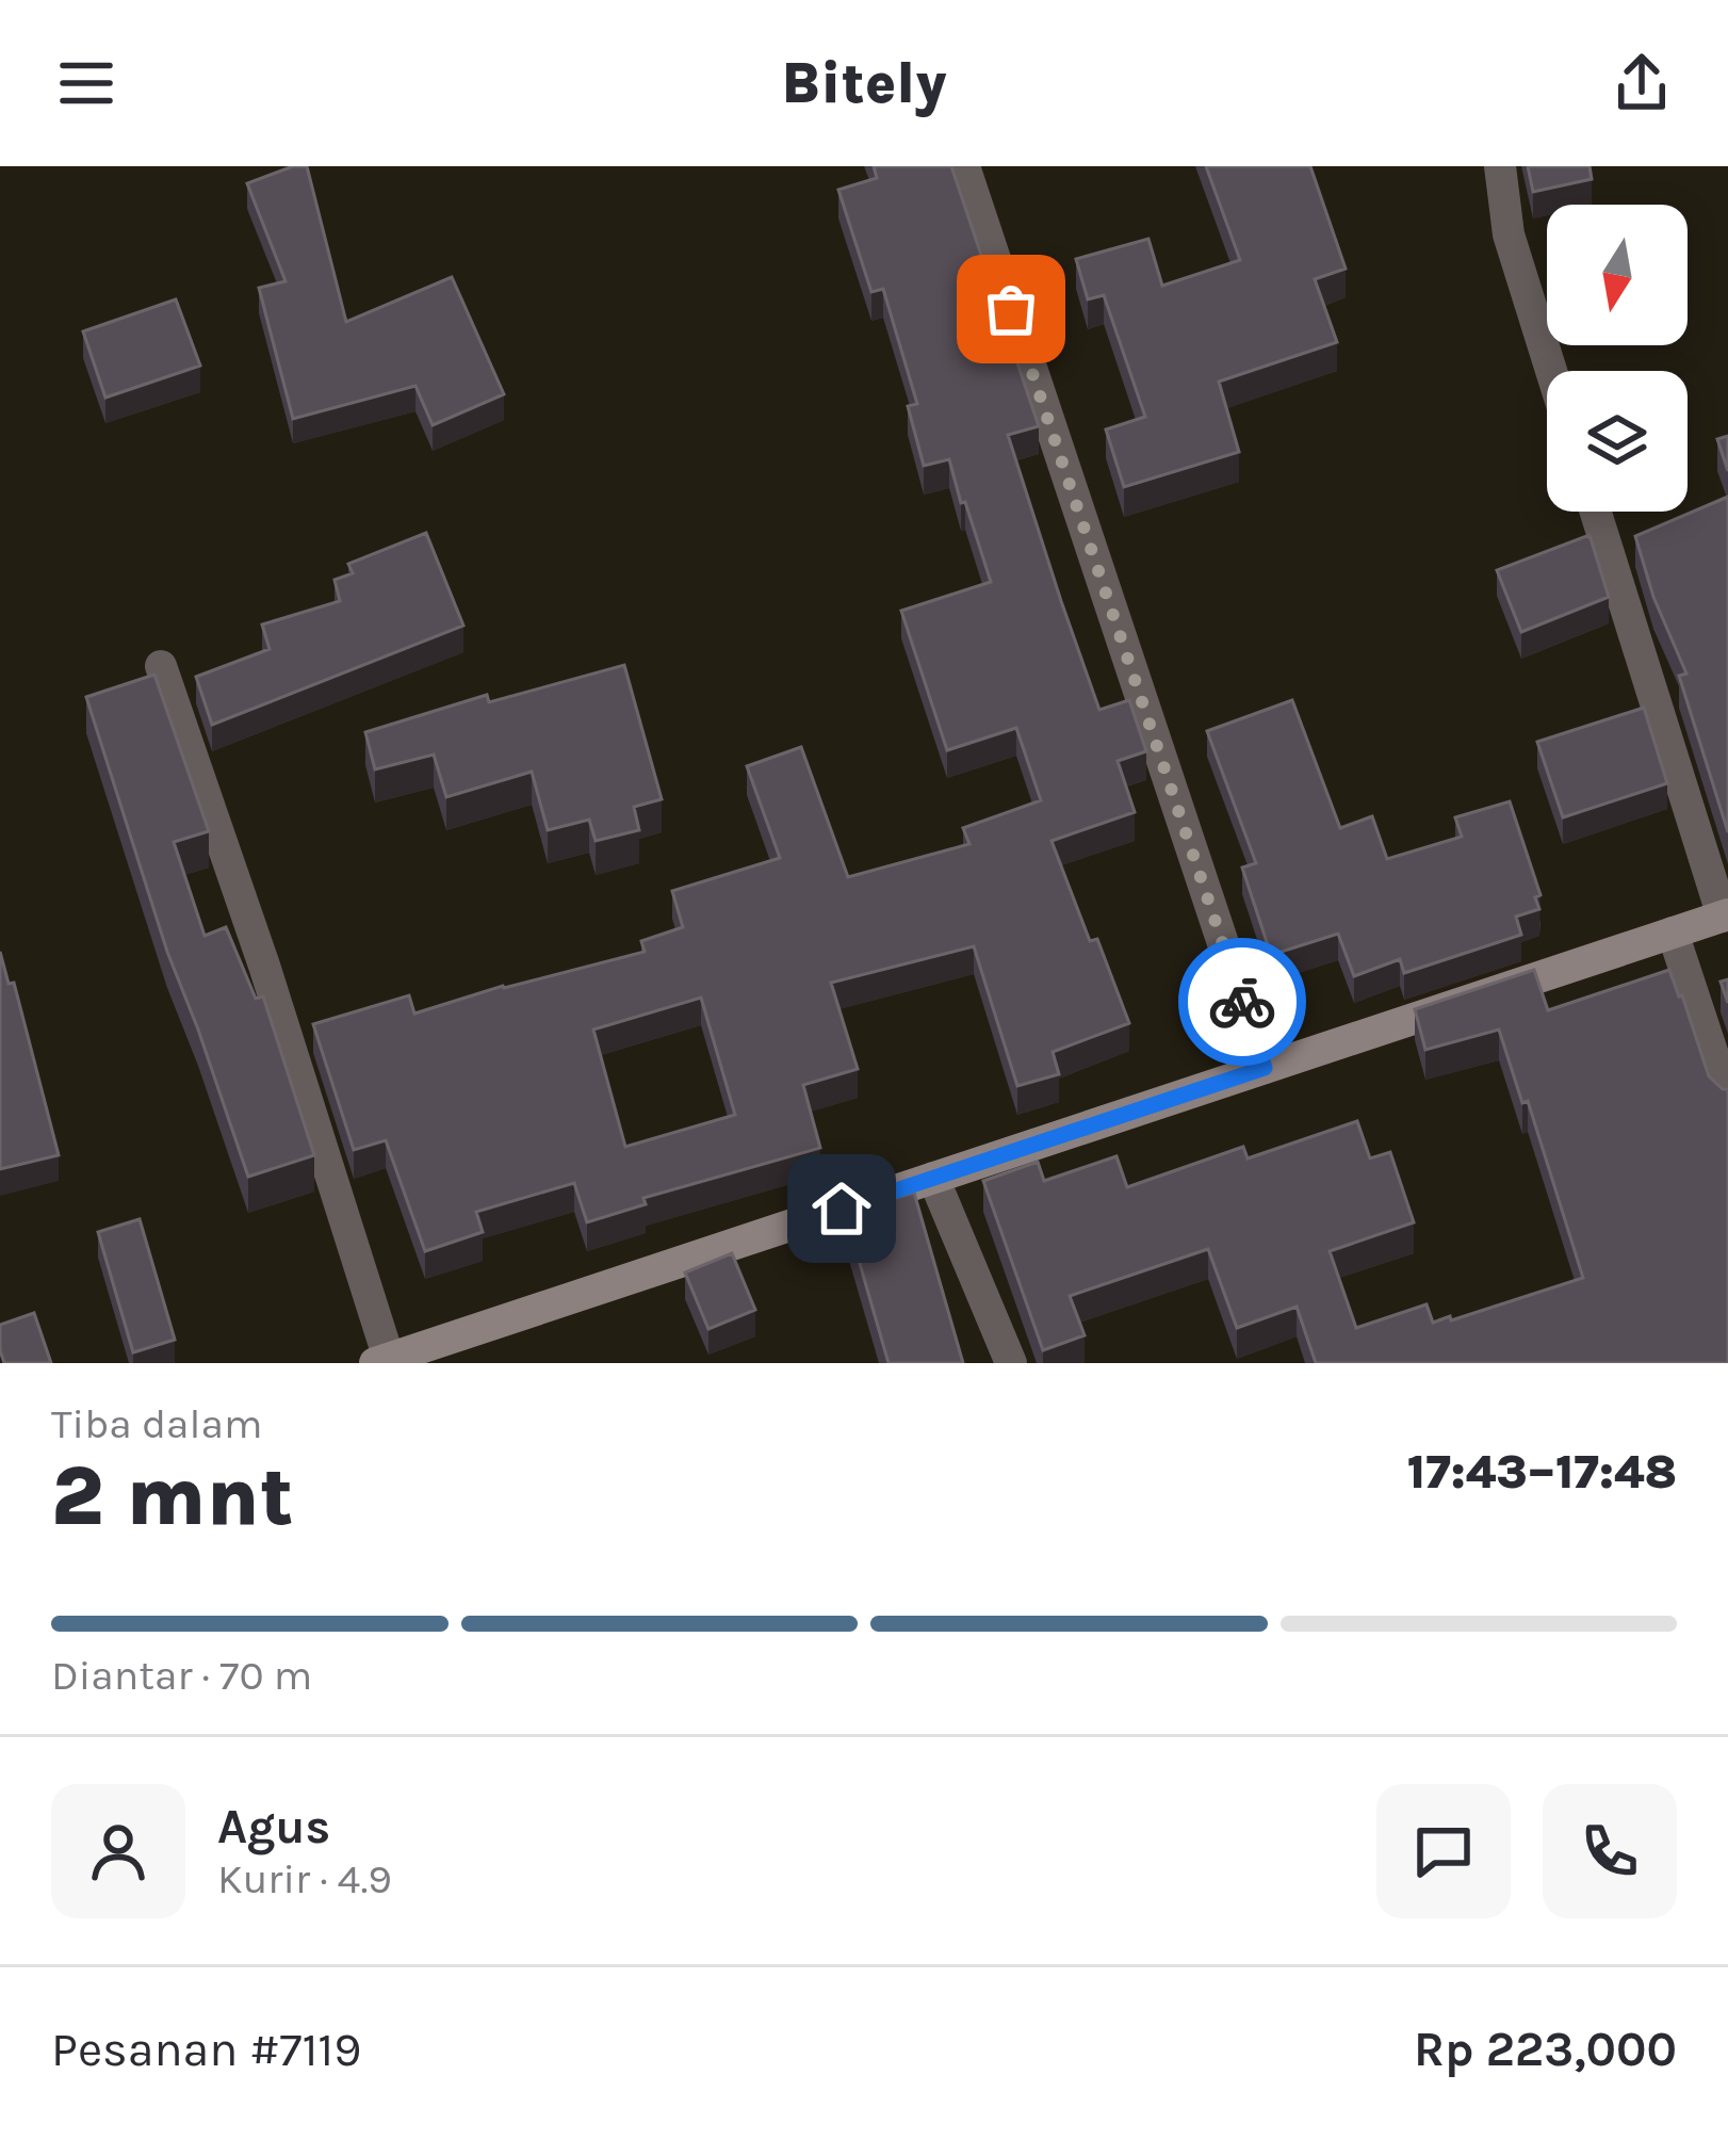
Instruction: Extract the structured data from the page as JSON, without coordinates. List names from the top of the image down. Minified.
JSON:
{"north":"bottom","page":{"header":"Bitely","heading":["2 mnt","Tiba dalam","17:43–17:48"],"panel":["Agus","Kurir · 4.9","Pesanan #7119","Rp 223,000"],"bar":"Diantar · 70 m"}}
